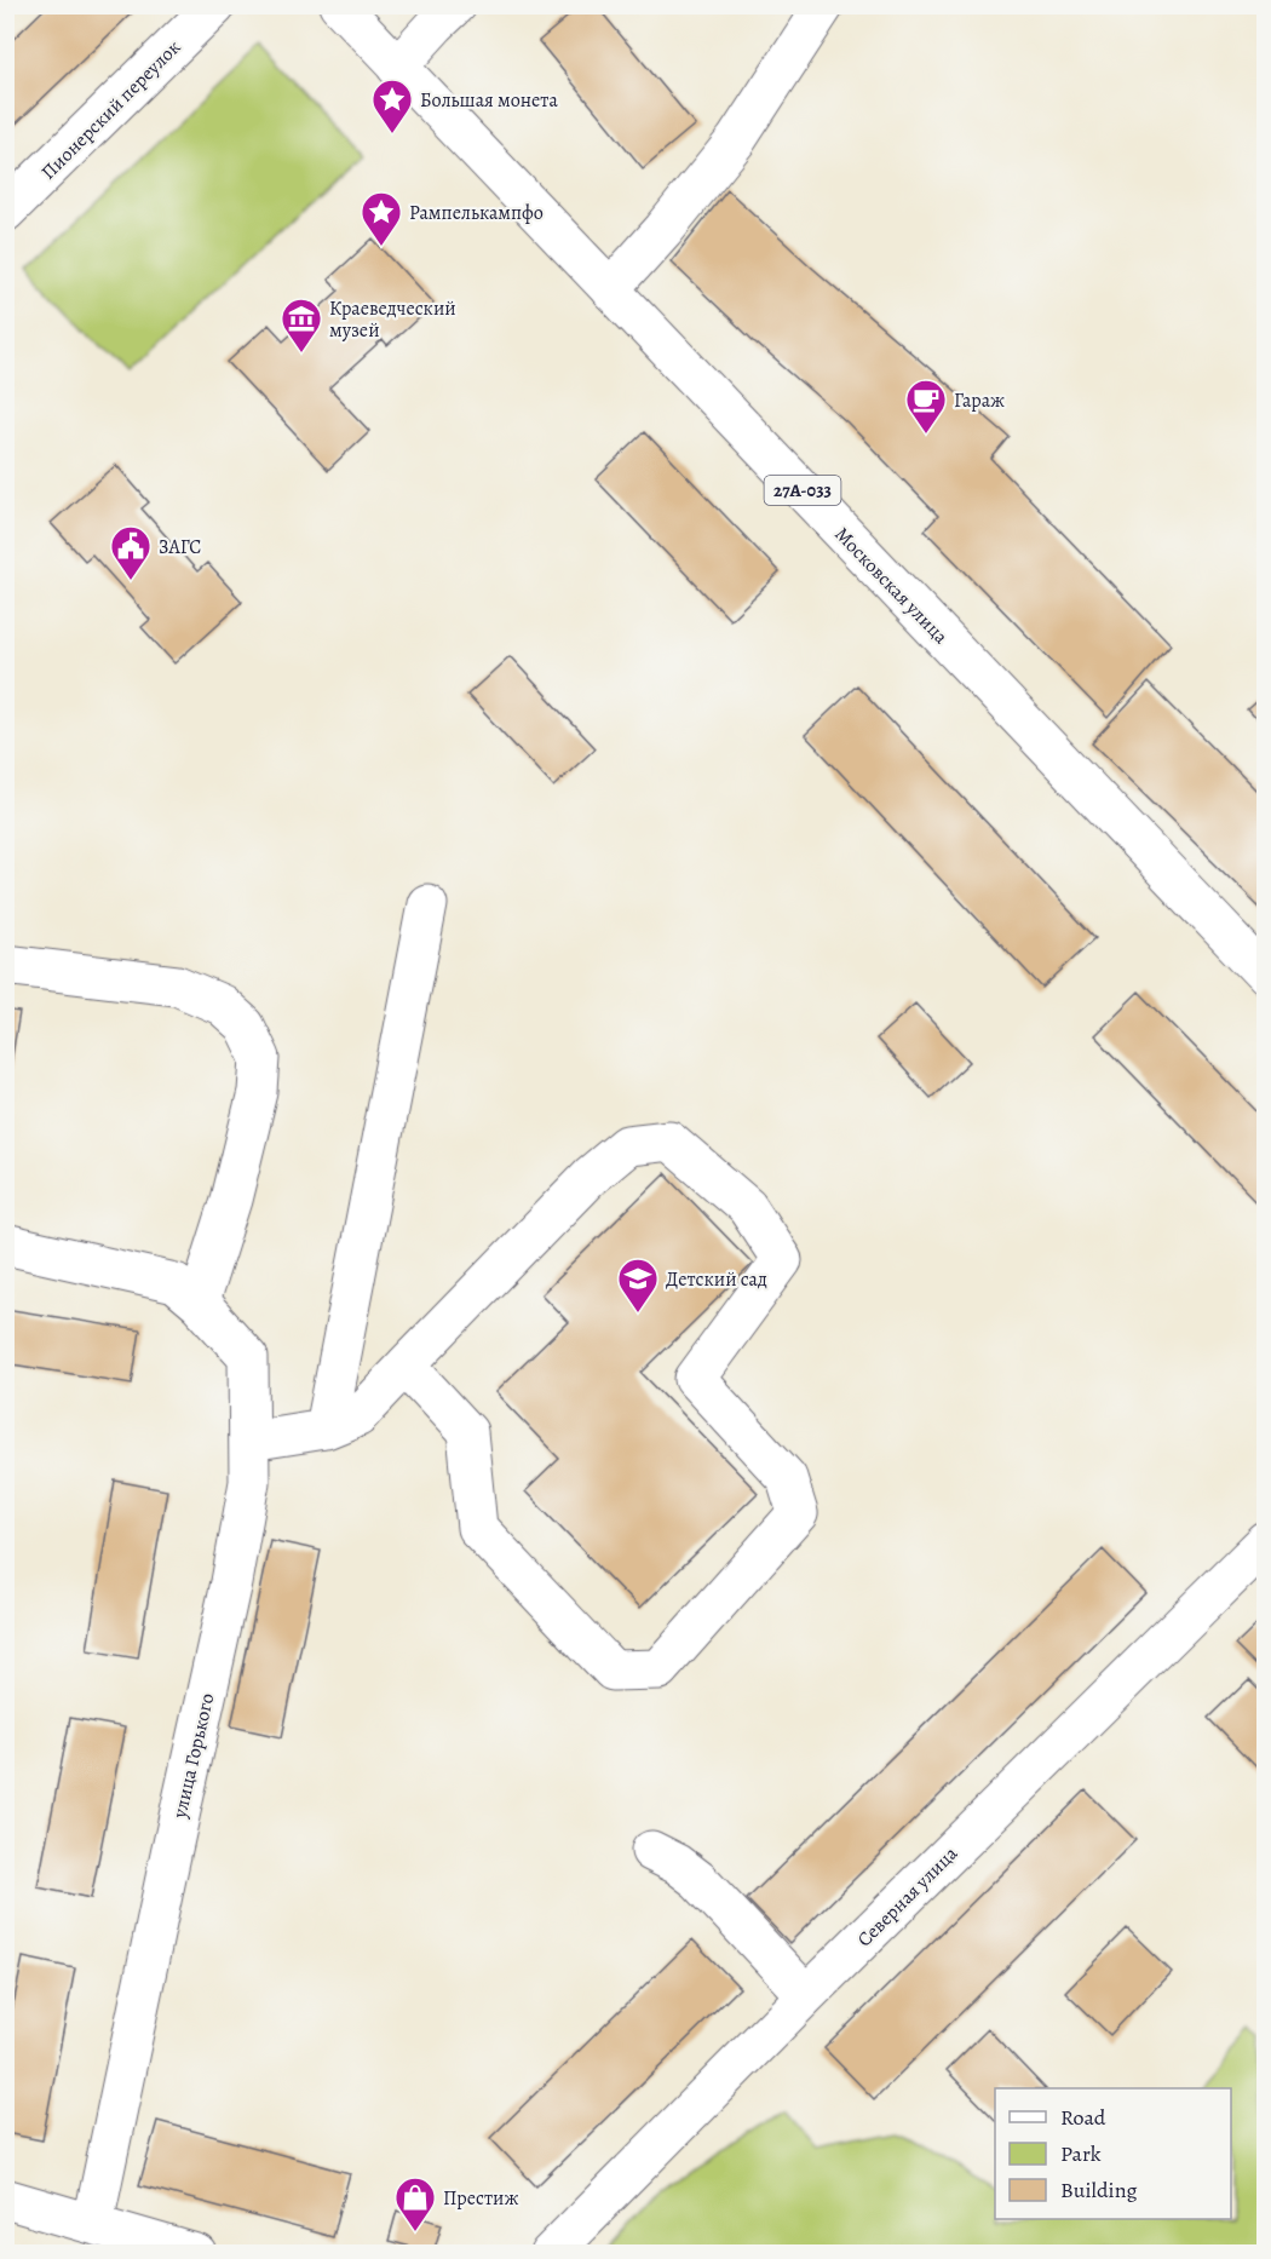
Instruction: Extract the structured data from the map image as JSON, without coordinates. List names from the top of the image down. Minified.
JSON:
{"streets":{"street":["Пионерский переулок","27А-033","Московская улица","улица Горького","Северная улица"]},"places":{"place":["Большая монета","Рампелькампфо"],"museum":["Краеведческий музей"],"cafe":["Гараж"],"public building":["ЗАГС"],"school or university":["Детский сад"],"shop":["Престиж"]},"legend":["Road","Park","Building"]}
